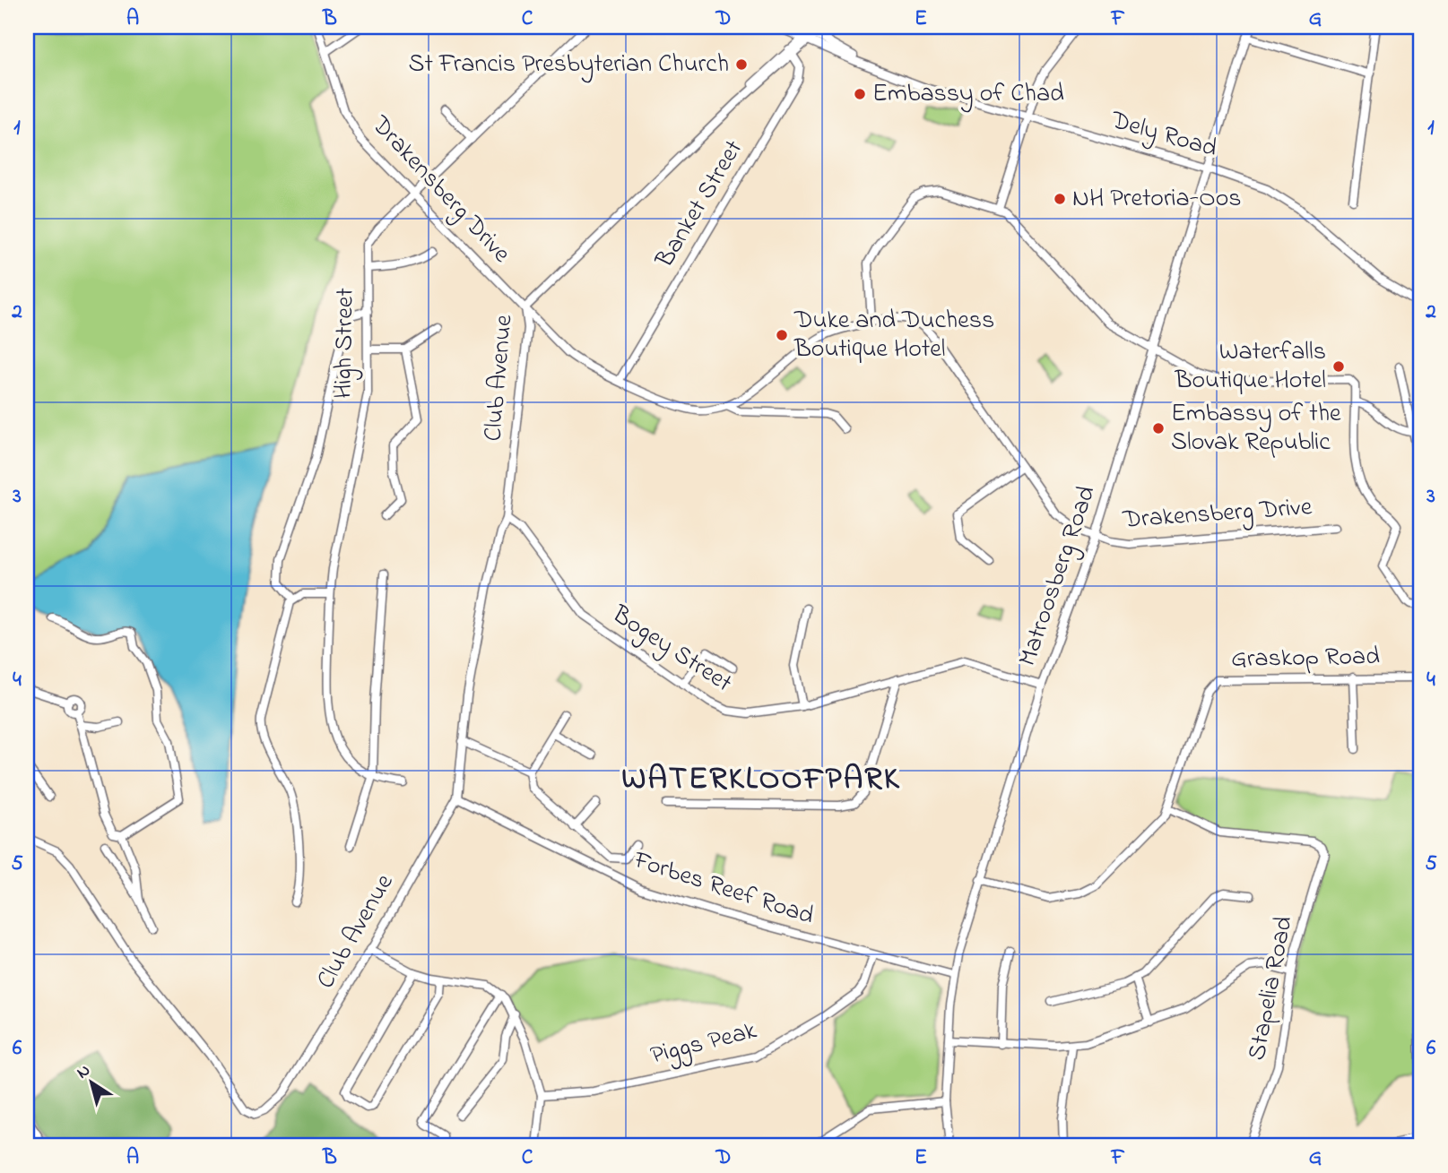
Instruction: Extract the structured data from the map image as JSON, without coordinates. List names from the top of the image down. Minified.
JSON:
{"streets":{"street":["Dely Road","Drakensberg Drive","Banket Street","High Street","Club Avenue","Matroosberg Road","Bogey Street","Graskop Road","Forbes Reef Road","Stapelia Road","Piggs Peak"]},"crossings":[["Dely Road","Club Avenue"],["Dely Road","Matroosberg Road"],["Drakensberg Drive","Banket Street"],["Drakensberg Drive","High Street"],["Drakensberg Drive","Club Avenue"],["Drakensberg Drive","Matroosberg Road"],["Banket Street","Club Avenue"],["Club Avenue","Bogey Street"],["Club Avenue","Forbes Reef Road"],["Matroosberg Road","Bogey Street"],["Matroosberg Road","Graskop Road"],["Matroosberg Road","Forbes Reef Road"],["Graskop Road","Stapelia Road"],["Forbes Reef Road","Piggs Peak"]],"districts":["WATERKLOOFPARK"],"places":["St Francis Presbyterian Church","Embassy of Chad","NH Pretoria-Oos","Duke and Duchess Boutique Hotel","Waterfalls Boutique Hotel","Embassy of the Slovak Republic"],"north":"top left","grid":{"columns":["A","B","C","D","E","F","G"],"rows":["1","2","3","4","5","6"]}}
